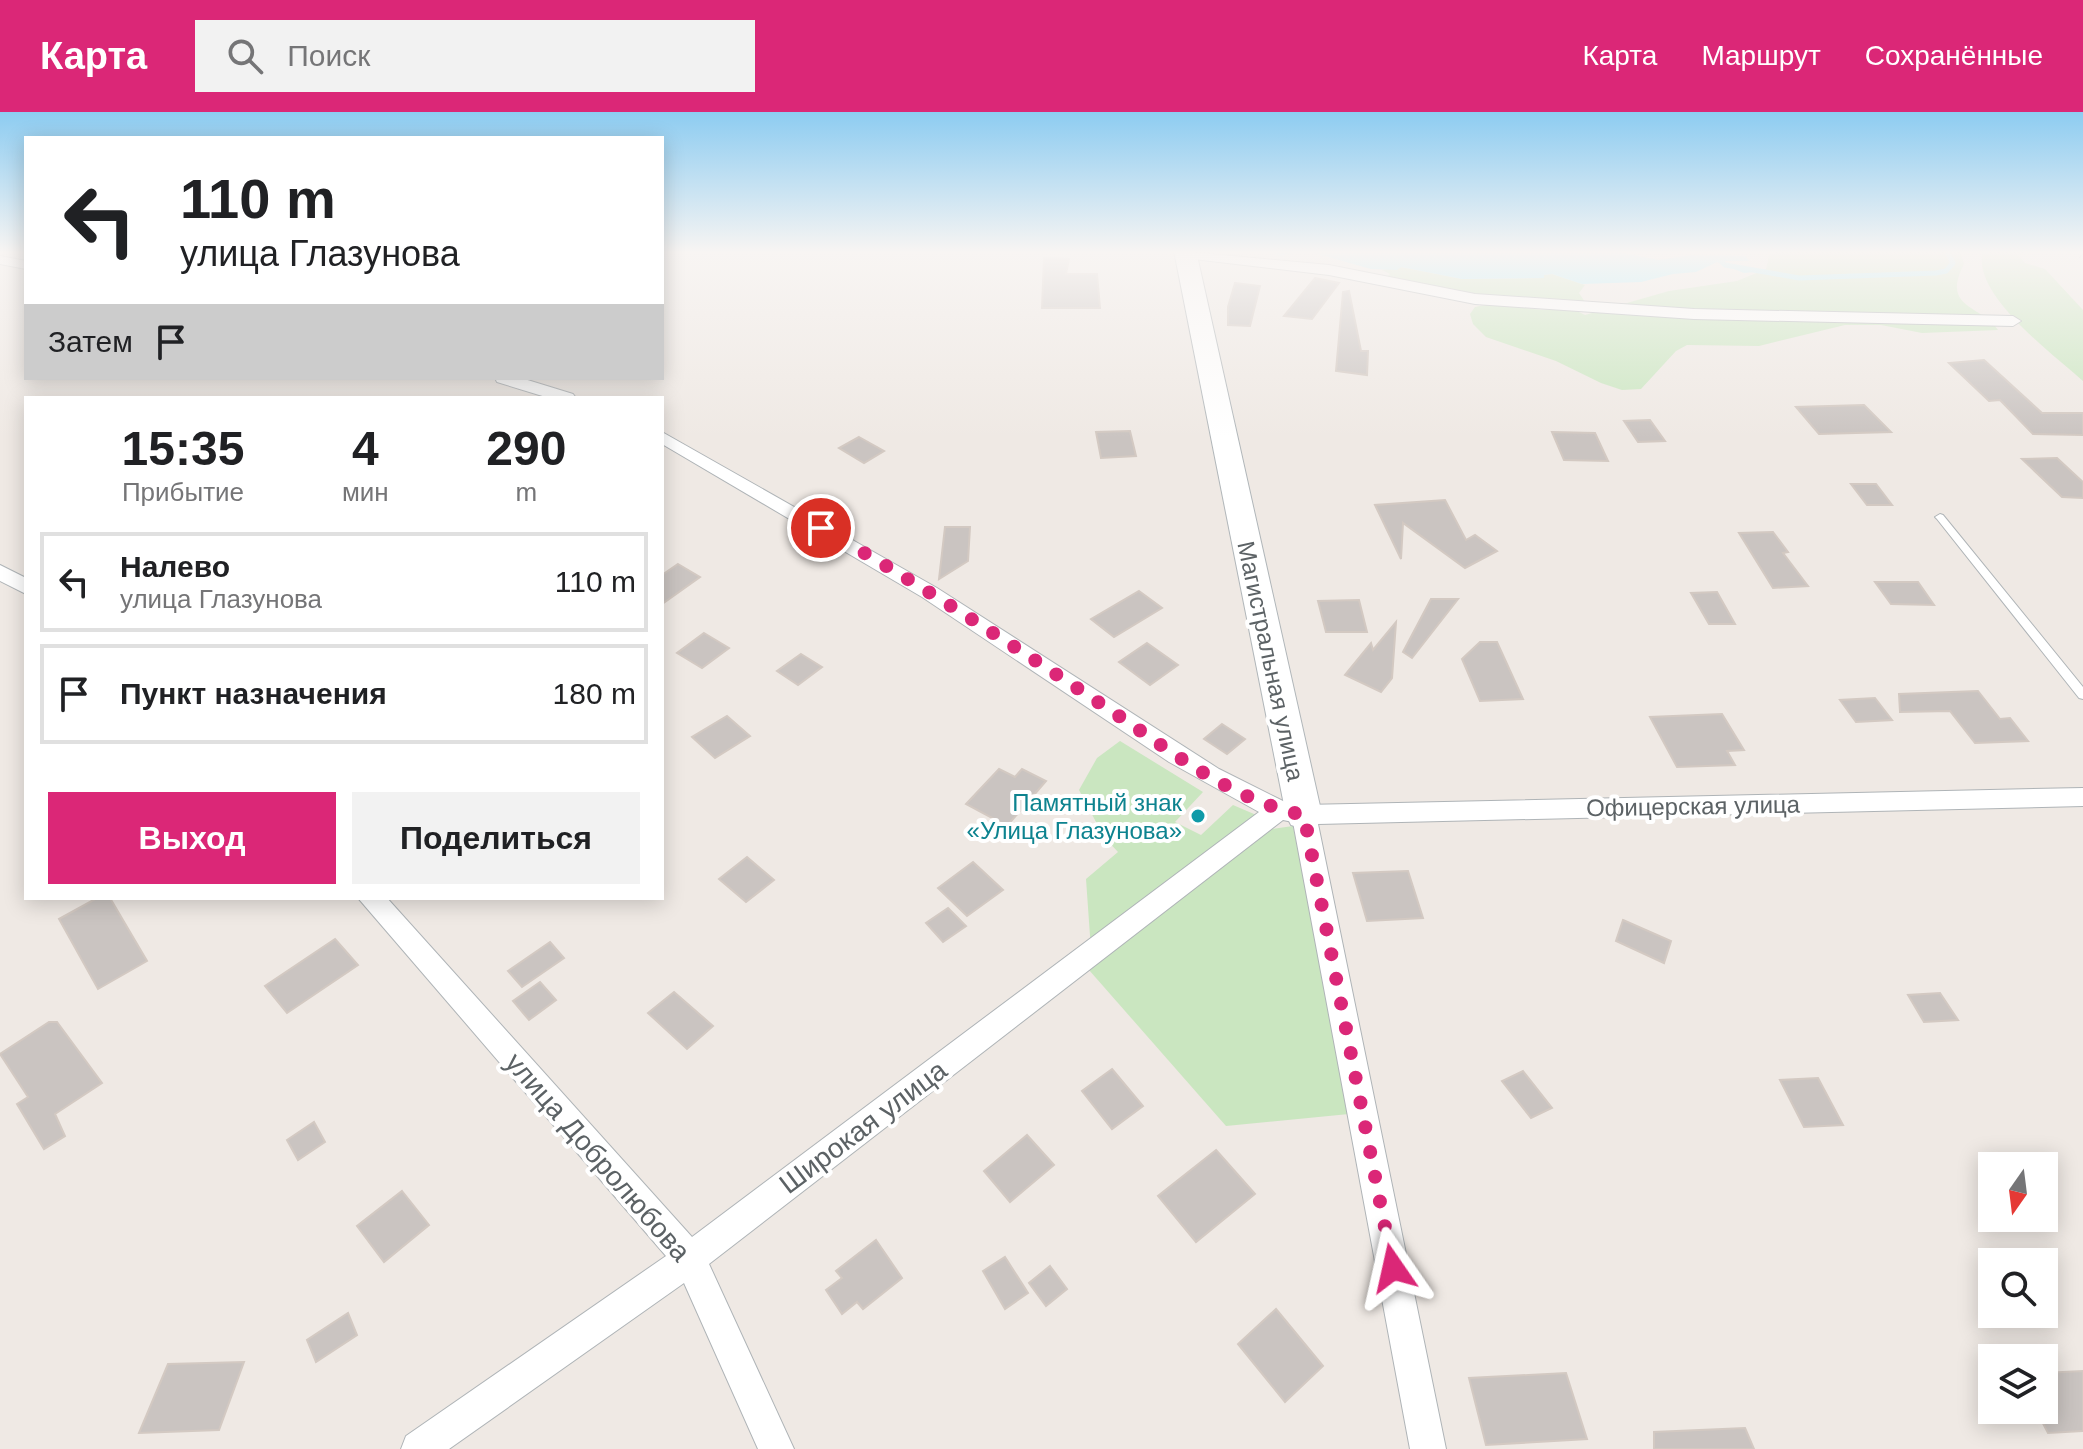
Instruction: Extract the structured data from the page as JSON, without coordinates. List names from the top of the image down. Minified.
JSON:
{"streets":{"street":["Магистральная улица","Офицерская улица","Широкая улица","улица Добролюбова"]},"crossings":[["Магистральная улица","Офицерская улица"],["Магистральная улица","Широкая улица"],["Офицерская улица","Широкая улица"],["Широкая улица","улица Добролюбова"]],"places":["Памятный знак «Улица Глазунова»"],"north":"bottom","page":{"header":"Карта","search":"Поиск","nav":["Карта","Маршрут","Сохранённые"],"turn":["110 m","улица Глазунова"],"then":"Затем","eta":["15:35","Прибытие","4","мин","290","m"],"list":[{"name":"Налево","note":"улица Глазунова","value":"110 m"},{"name":"Пункт назначения","value":"180 m"}],"buttons":["Выход","Поделиться"]}}
